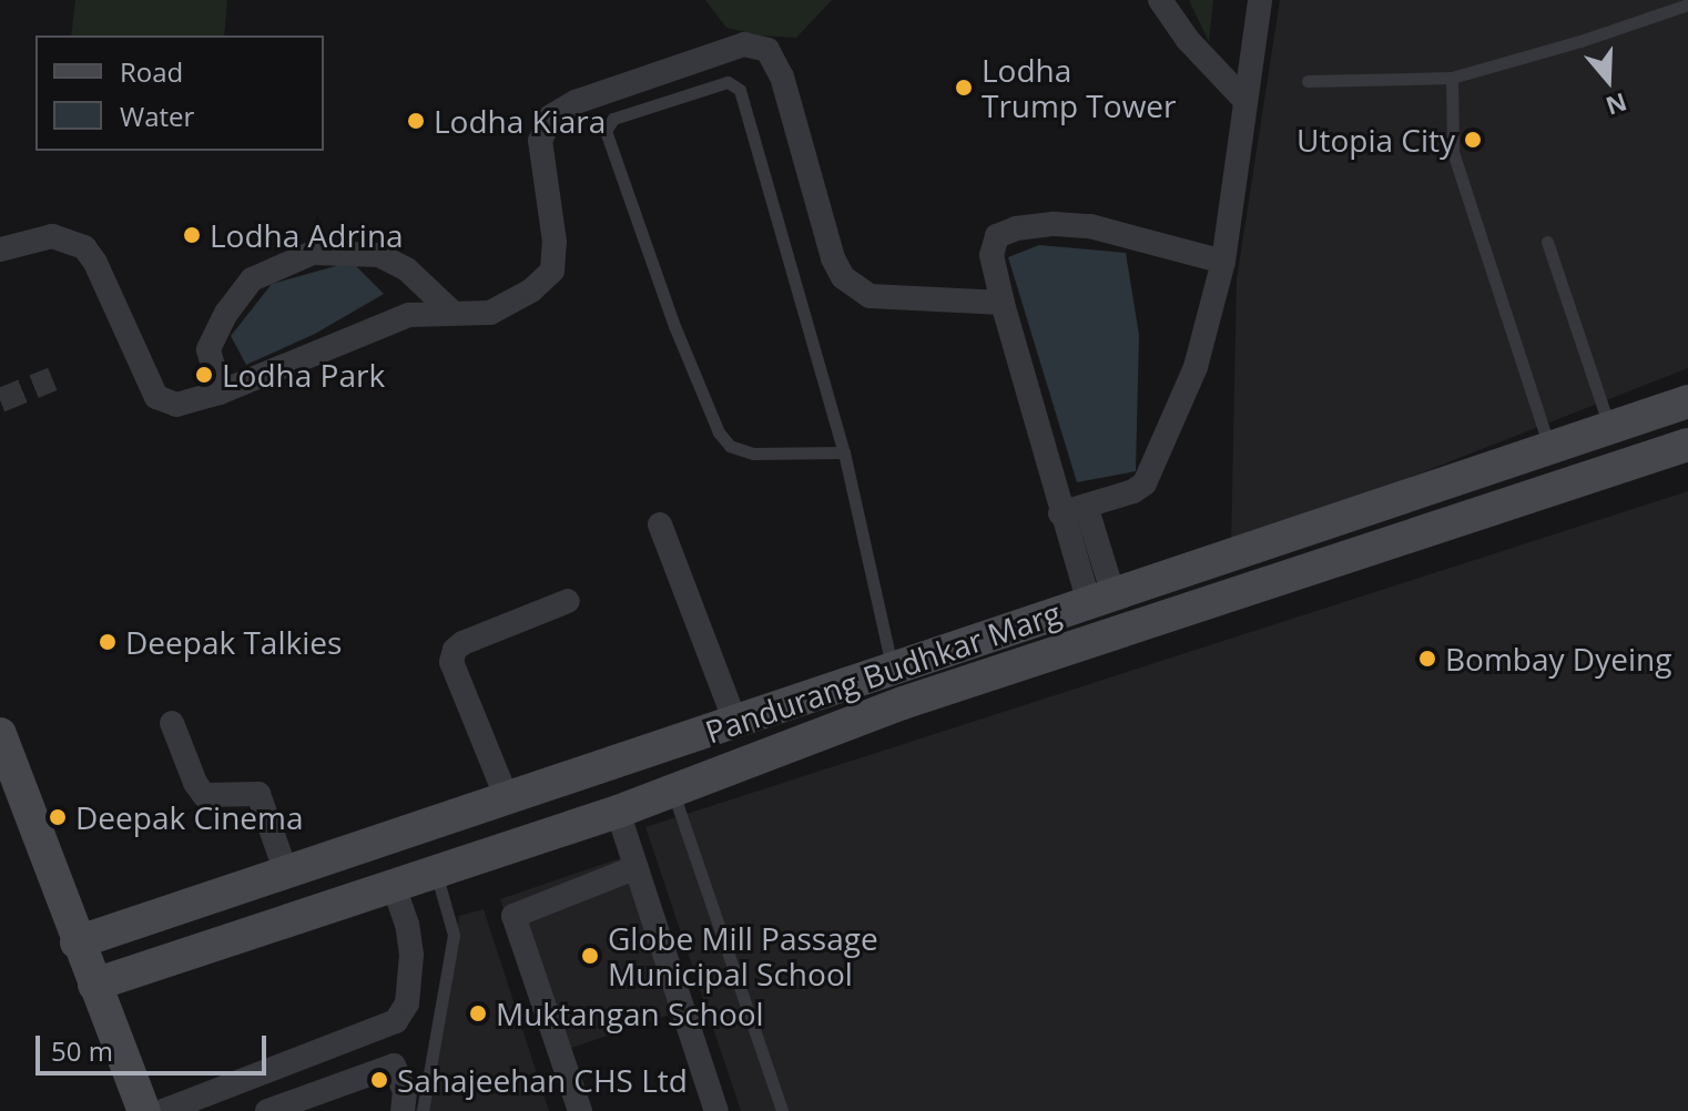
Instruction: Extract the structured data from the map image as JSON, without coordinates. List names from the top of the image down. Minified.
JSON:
{"streets":{"main road":["Pandurang Budhkar Marg"]},"places":["Lodha Trump Tower","Lodha Kiara","Utopia City","Lodha Adrina","Lodha Park","Deepak Talkies","Bombay Dyeing","Deepak Cinema","Globe Mill Passage Municipal School","Muktangan School","Sahajeehan CHS Ltd"],"legend":["Road","Water"],"scale_bar":"50 m","north":"bottom"}
